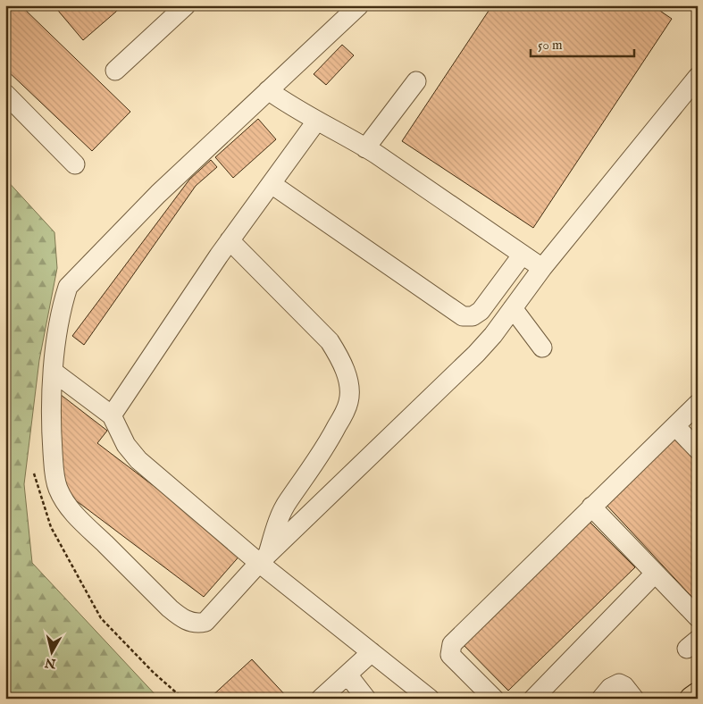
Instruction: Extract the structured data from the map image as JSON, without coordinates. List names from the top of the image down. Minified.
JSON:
{"scale_bar":"50 m","north":"bottom"}
